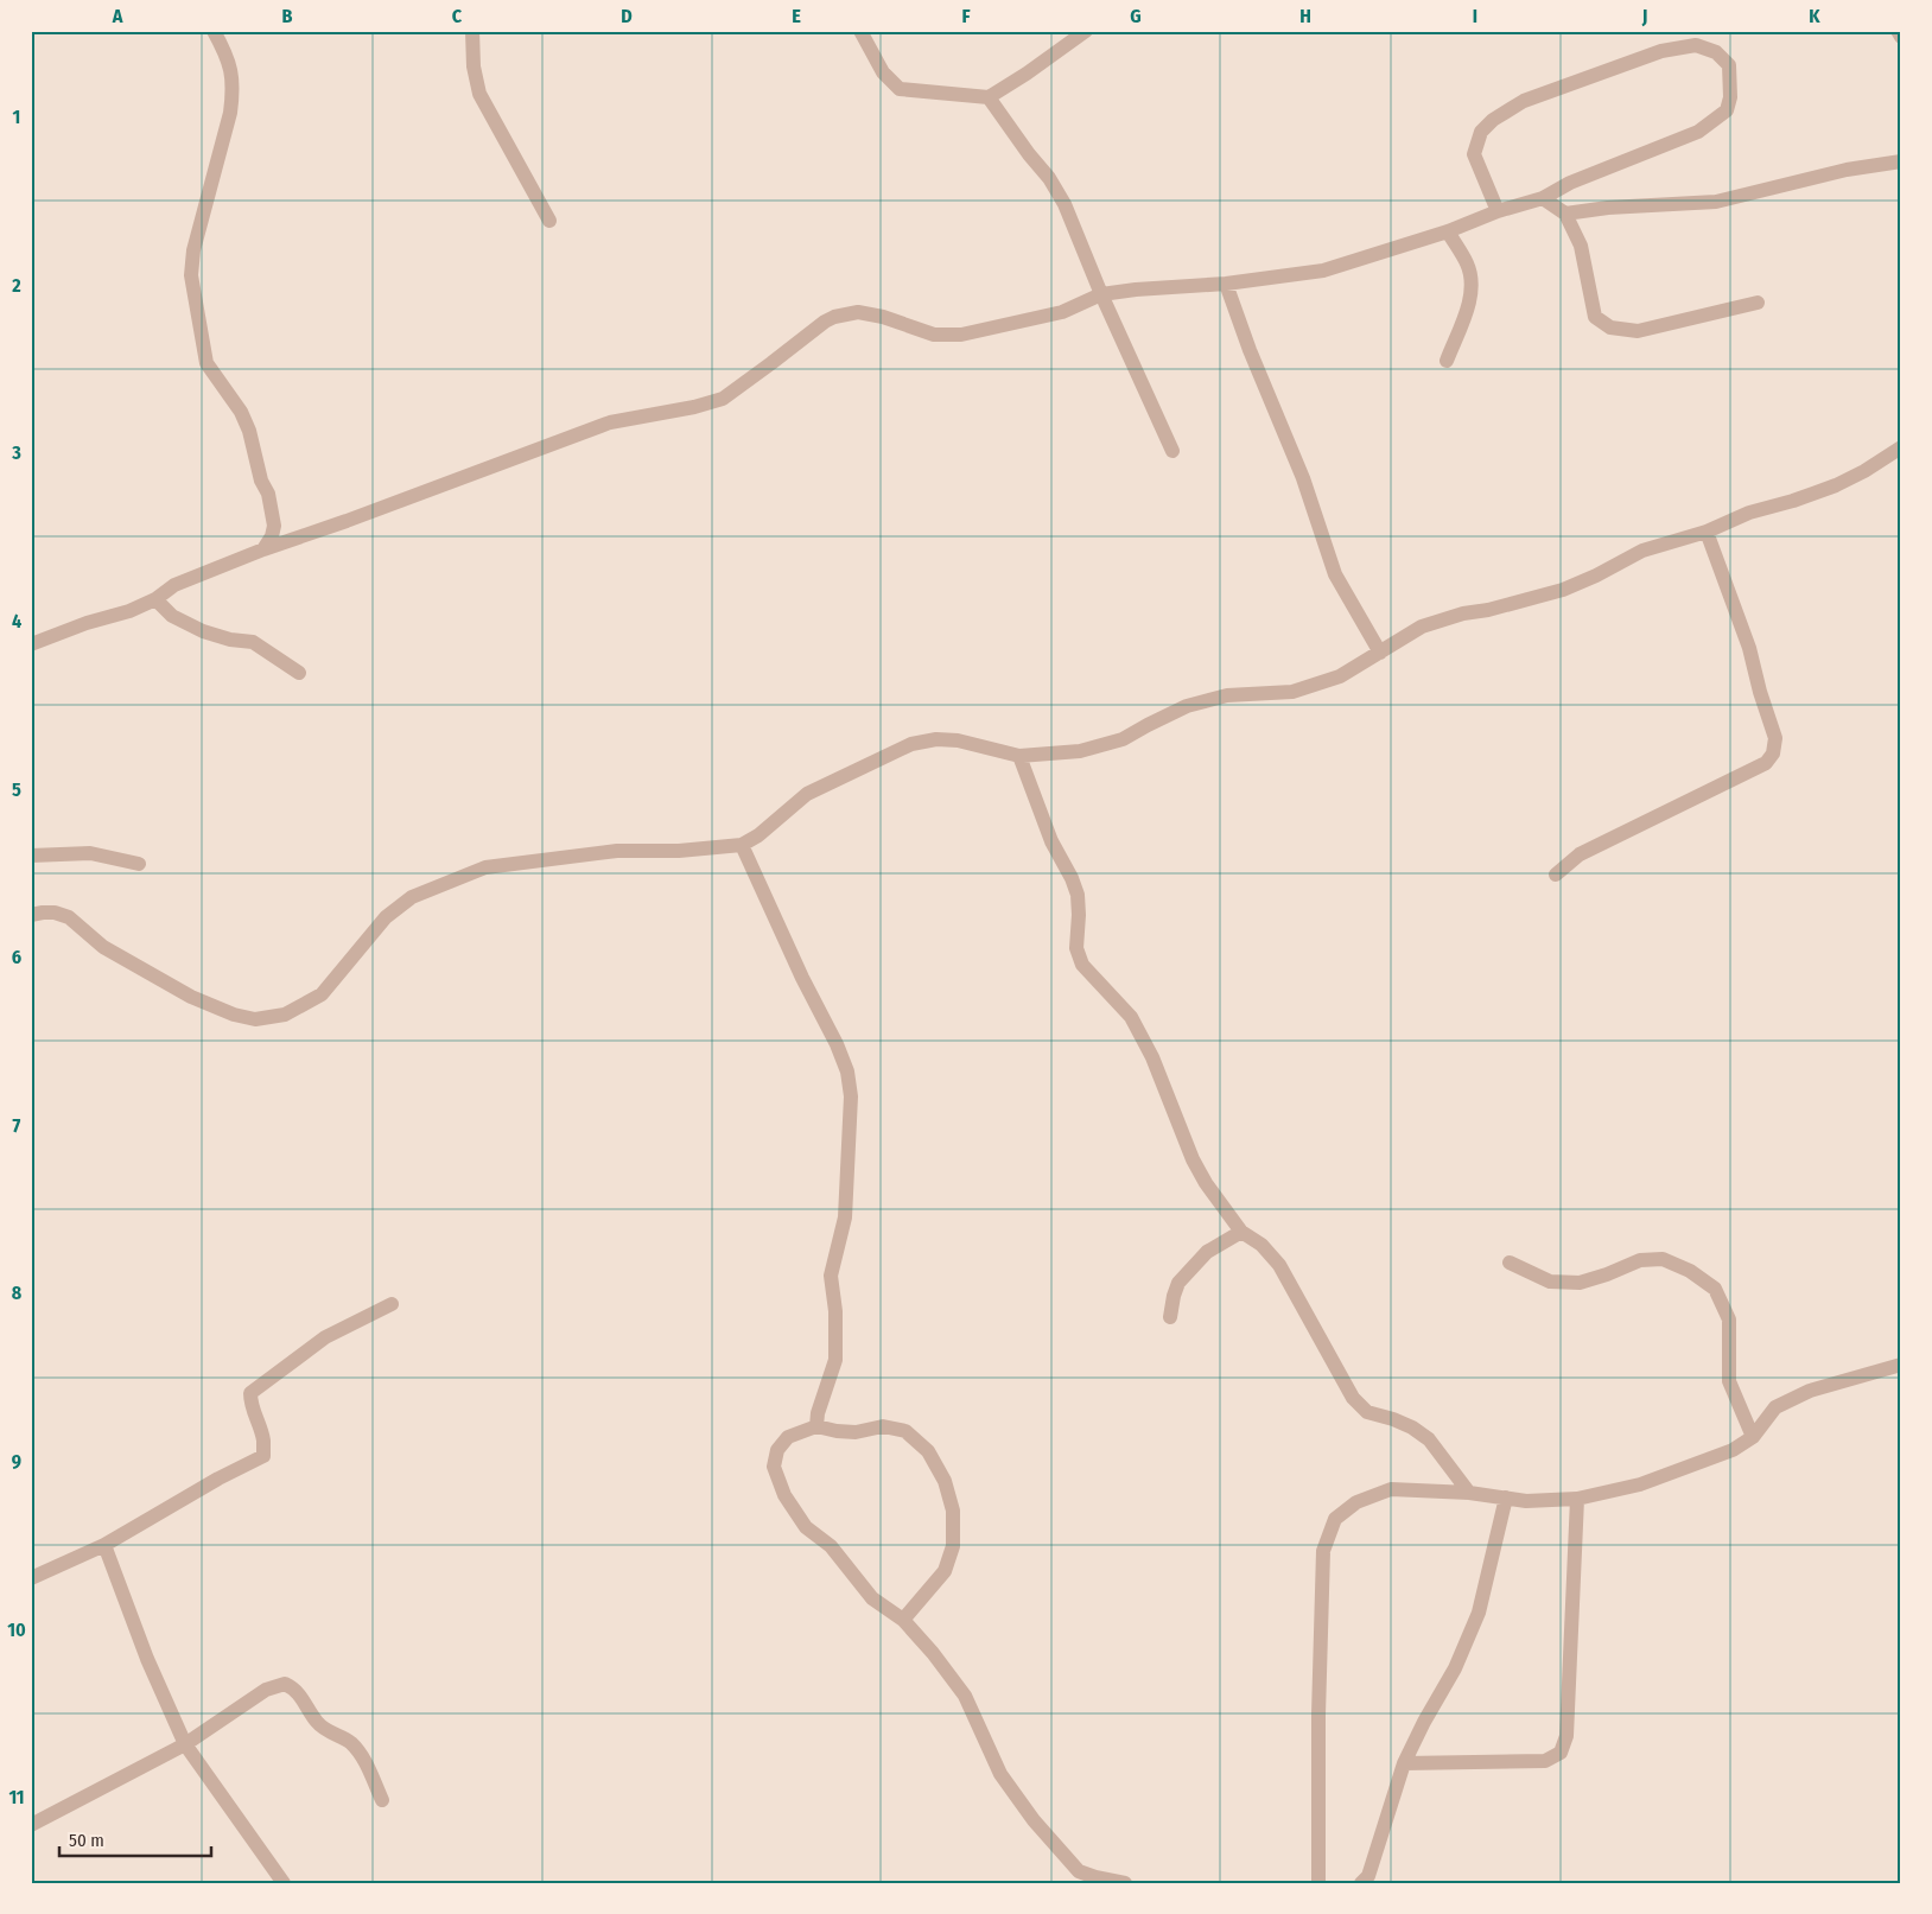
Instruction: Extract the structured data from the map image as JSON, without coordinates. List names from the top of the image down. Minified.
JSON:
{"scale_bar":"50 m","grid":{"columns":["A","B","C","D","E","F","G","H","I","J","K"],"rows":["1","2","3","4","5","6","7","8","9","10","11"]}}
